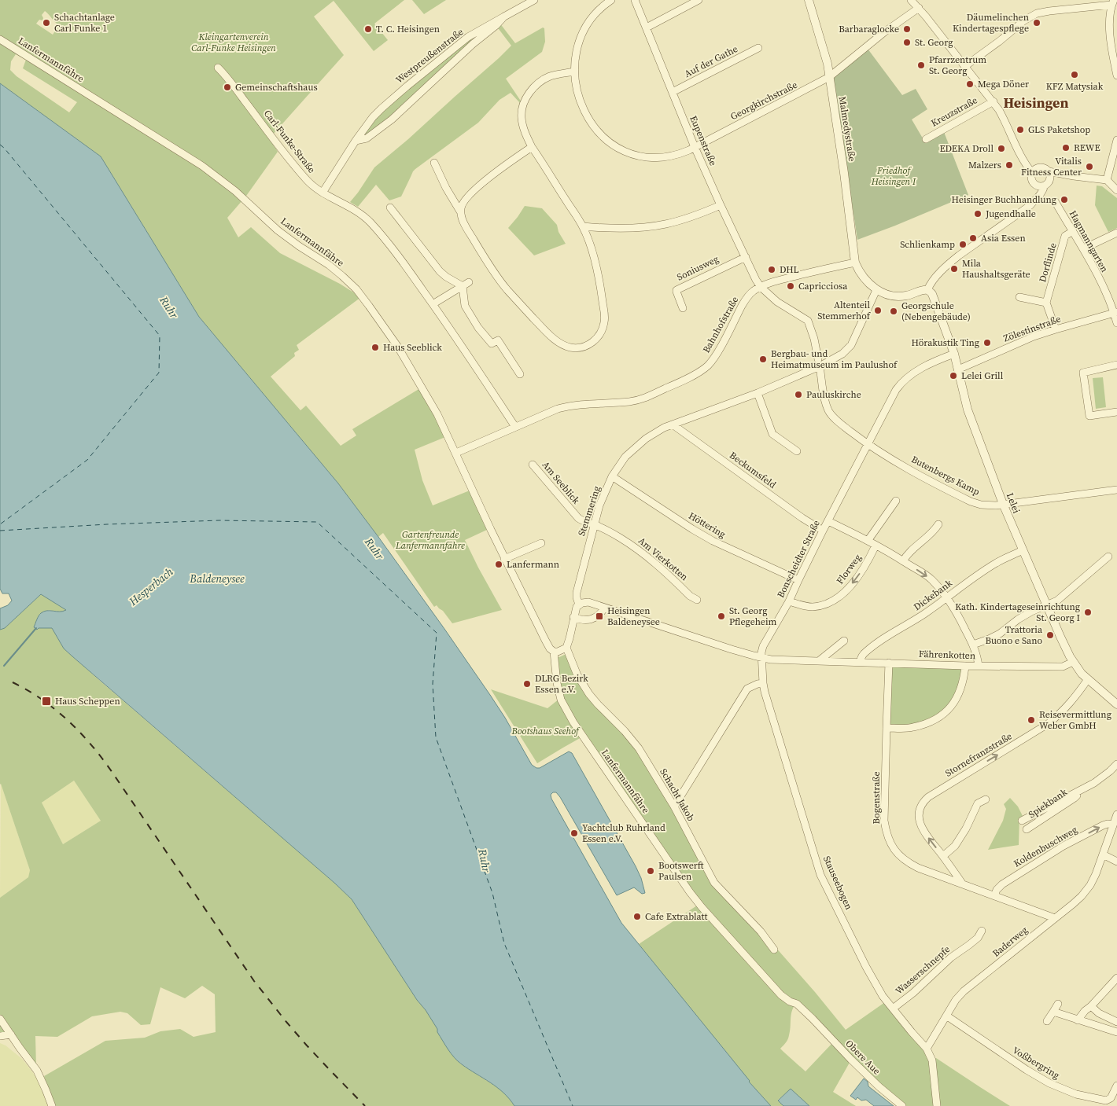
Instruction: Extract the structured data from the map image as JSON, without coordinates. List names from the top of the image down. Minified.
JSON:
{"streets":{"street":["Westpreußenstraße","Lanfermannfähre","Auf der Gathe","Georgkirchstraße","Kreuzstraße","Malmedystraße","Eupenstraße","Carl-Funke-Straße","Hagmanngarten","Dorflinde","Soniusweg","Bahnhofstraße","Zölestinstraße","Beckumsfeld","Butenbergs Kamp","Am Seeblick","Lelei","Stemmering","Höttering","Am Vierkotten","Bonscheidter Straße","Florweg","Dickebank","Fährenkotten","Stornefranzstraße","Schacht Jakob","Bogenstraße","Spiekbank","Koldenbuschweg","Stauseebogen","Baderweg","Wasserschnepfe","Obere Aue","Voßbergring"]},"crossings":[["Westpreußenstraße","Carl-Funke-Straße"],["Lanfermannfähre","Bahnhofstraße"],["Lanfermannfähre","Obere Aue"],["Auf der Gathe","Eupenstraße"],["Georgkirchstraße","Malmedystraße"],["Georgkirchstraße","Eupenstraße"],["Malmedystraße","Bahnhofstraße"],["Eupenstraße","Soniusweg"],["Eupenstraße","Bahnhofstraße"],["Eupenstraße","Butenbergs Kamp"],["Carl-Funke-Straße","Bahnhofstraße"],["Hagmanngarten","Dorflinde"],["Hagmanngarten","Zölestinstraße"],["Bahnhofstraße","Butenbergs Kamp"],["Zölestinstraße","Lelei"],["Beckumsfeld","Stemmering"],["Beckumsfeld","Bonscheidter Straße"],["Butenbergs Kamp","Lelei"],["Butenbergs Kamp","Stemmering"],["Butenbergs Kamp","Bonscheidter Straße"],["Am Seeblick","Stemmering"],["Am Seeblick","Am Vierkotten"],["Lelei","Bonscheidter Straße"],["Lelei","Dickebank"],["Lelei","Fährenkotten"],["Lelei","Stornefranzstraße"],["Stemmering","Höttering"],["Stemmering","Am Vierkotten"],["Stemmering","Fährenkotten"],["Stemmering","Schacht Jakob"],["Höttering","Bonscheidter Straße"],["Bonscheidter Straße","Florweg"],["Bonscheidter Straße","Fährenkotten"],["Bonscheidter Straße","Stauseebogen"],["Dickebank","Fährenkotten"],["Fährenkotten","Bogenstraße"],["Stornefranzstraße","Bogenstraße"],["Bogenstraße","Koldenbuschweg"],["Bogenstraße","Baderweg"],["Koldenbuschweg","Baderweg"],["Stauseebogen","Baderweg"],["Stauseebogen","Wasserschnepfe"],["Baderweg","Voßbergring"]],"one_way":["Florweg","Stornefranzstraße","Koldenbuschweg"],"districts":["Heisingen"],"water":["Ruhr","Baldeneysee","Hesperbach"],"parks":["Kleingartenverein Carl-Funke Heisingen","Friedhof Heisingen I","Gartenfreunde Lanfermannfähre","Bootshaus Seehof"],"places":{"other":["Schachtanlage Carl Funke 1","Däumelinchen Kindertagespflege","T. C. Heisingen","Barbaraglocke","St. Georg","Pfarrzentrum St. Georg","KFZ Matysiak","Mega Döner","Gemeinschaftshaus","GLS Paketshop","REWE","EDEKA Droll","Malzers","Vitalis Fitness Center","Heisinger Buchhandlung","Jugendhalle","Asia Essen","Schlienkamp","Mila Haushaltsgeräte","DHL","Capricciosa","Altenteil Stemmerhof","Georgschule (Nebengebäude)","Hörakustik Ting","Haus Seeblick","Bergbau- und Heimatmuseum im Paulushof","Lelei Grill","Pauluskirche","Lanfermann","Kath. Kindertageseinrichtung St. Georg I","St. Georg Pflegeheim","Trattoria Buono e Sano","DLRG Bezirk Essen e.V.","Reisevermittlung Weber GmbH","Yachtclub Ruhrland Essen e.V.","Bootswerft Paulsen","Cafe Extrablatt"],"transit":["Heisingen Baldeneysee","Haus Scheppen"]}}
